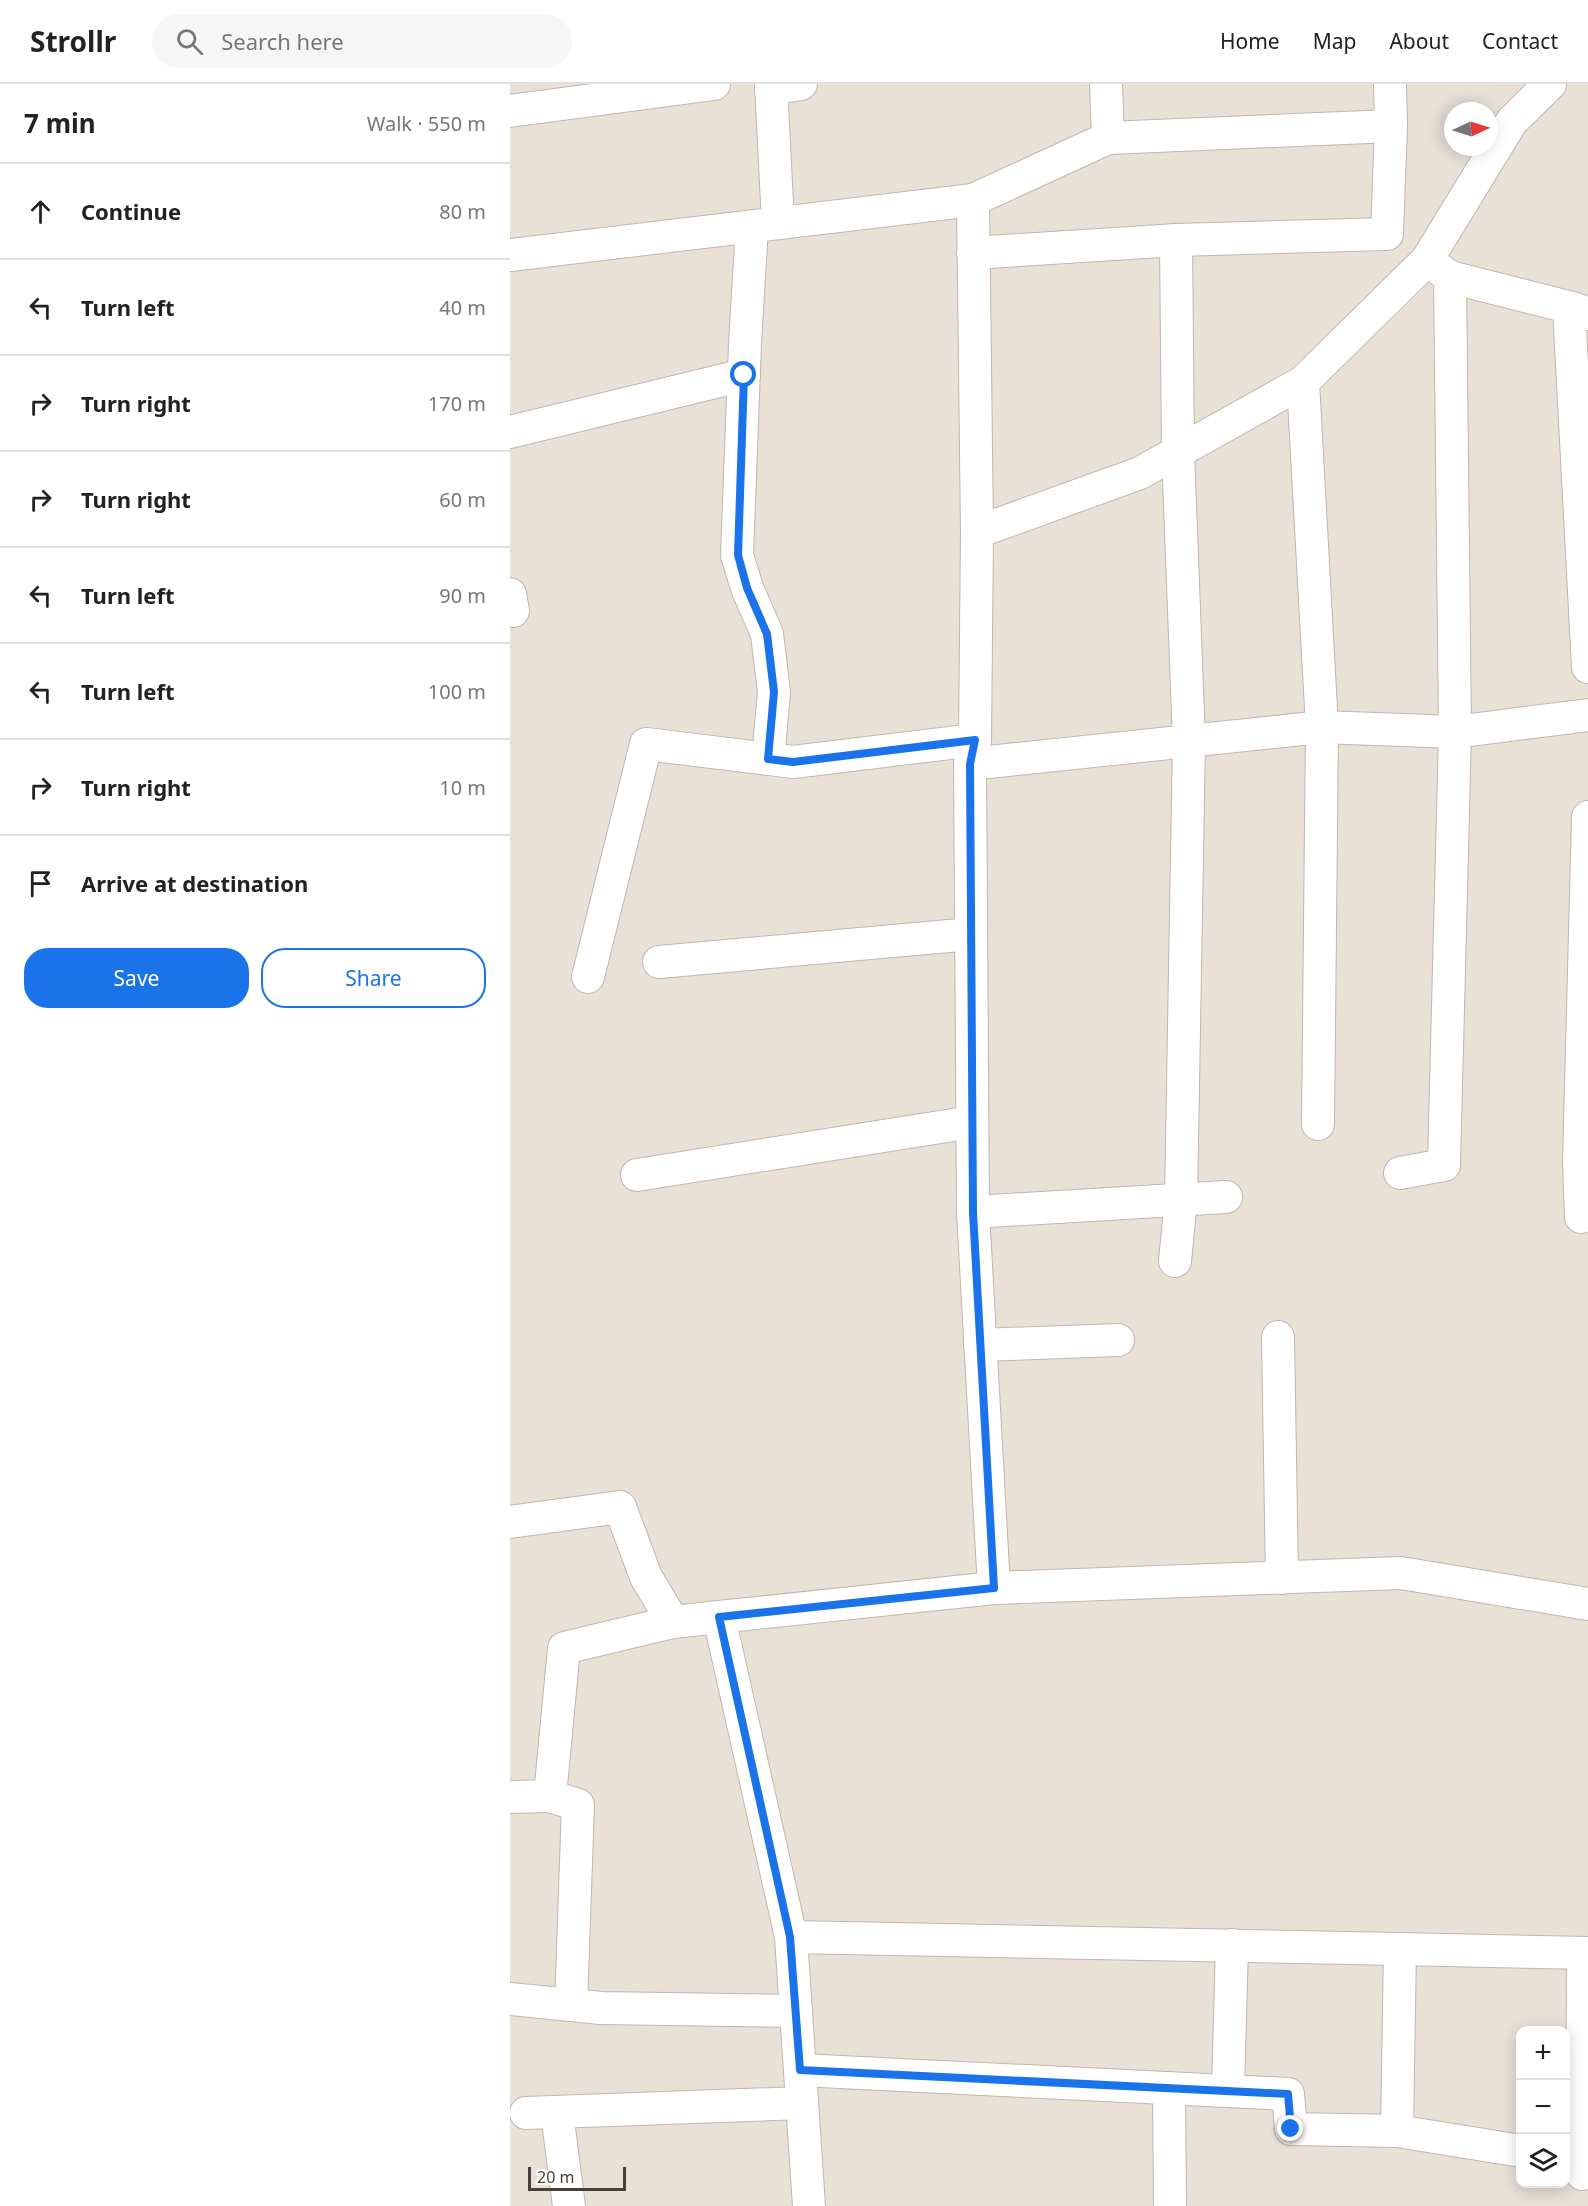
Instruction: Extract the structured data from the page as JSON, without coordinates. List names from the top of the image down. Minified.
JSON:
{"scale_bar":"20 m","north":"right","page":{"header":"Strollr","search":"Search here","nav":["Home","Map","About","Contact"],"heading":["7 min","Walk · 550 m"],"list":[["Continue","80 m"],["Turn left","40 m"],["Turn right","170 m"],["Turn right","60 m"],["Turn left","90 m"],["Turn left","100 m"],["Turn right","10 m"],"Arrive at destination"],"buttons":["Save","Share"],"map_buttons":["+","−"],"scale":"20 m"}}
